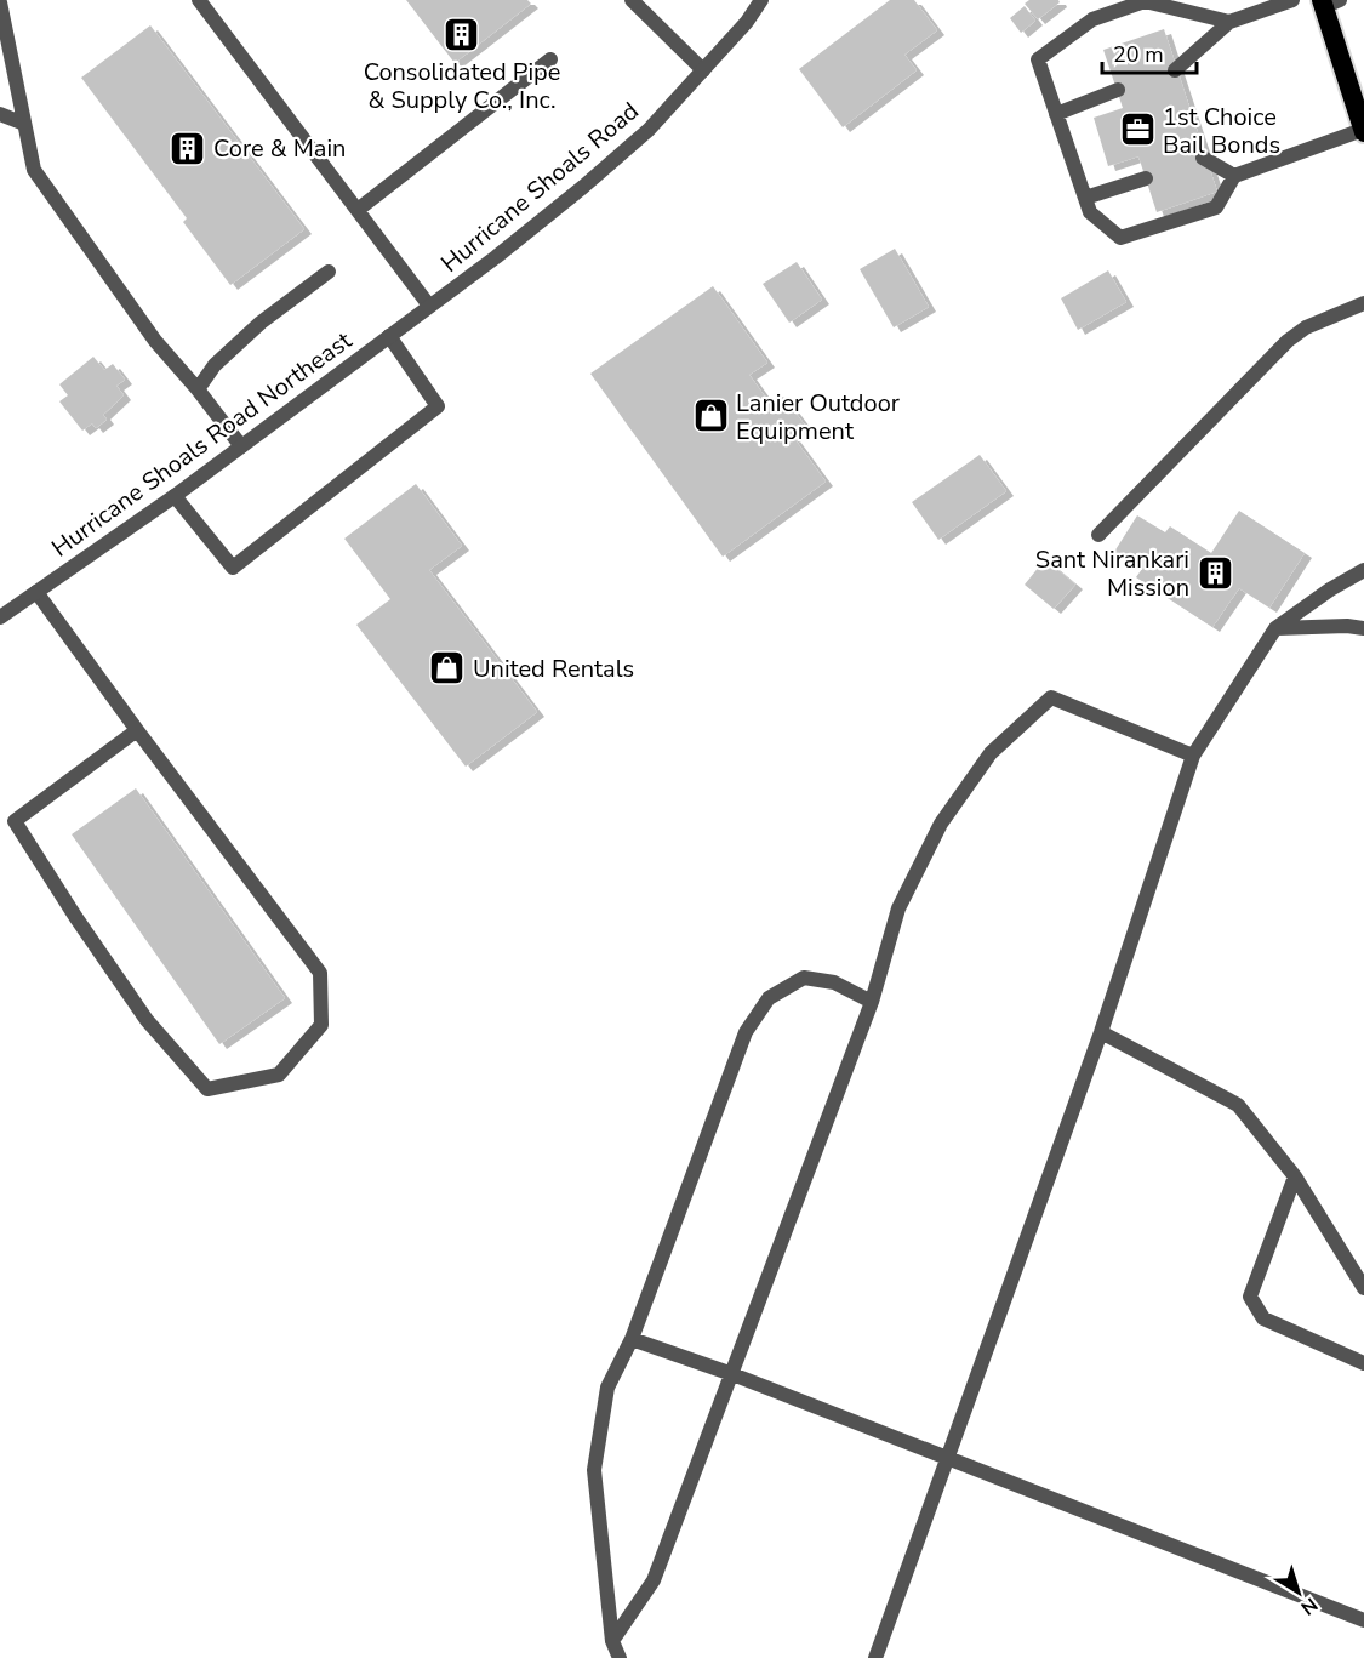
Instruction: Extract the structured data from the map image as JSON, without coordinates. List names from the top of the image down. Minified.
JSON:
{"streets":{"street":["Hurricane Shoals Road","Hurricane Shoals Road Northeast"]},"crossings":[["Hurricane Shoals Road","Hurricane Shoals Road Northeast"]],"places":{"building":["Consolidated Pipe & Supply Co., Inc.","Core & Main","Sant Nirankari Mission"],"office":["1st Choice Bail Bonds"],"shop":["Lanier Outdoor Equipment","United Rentals"]},"scale_bar":"20 m","north":"bottom right"}
